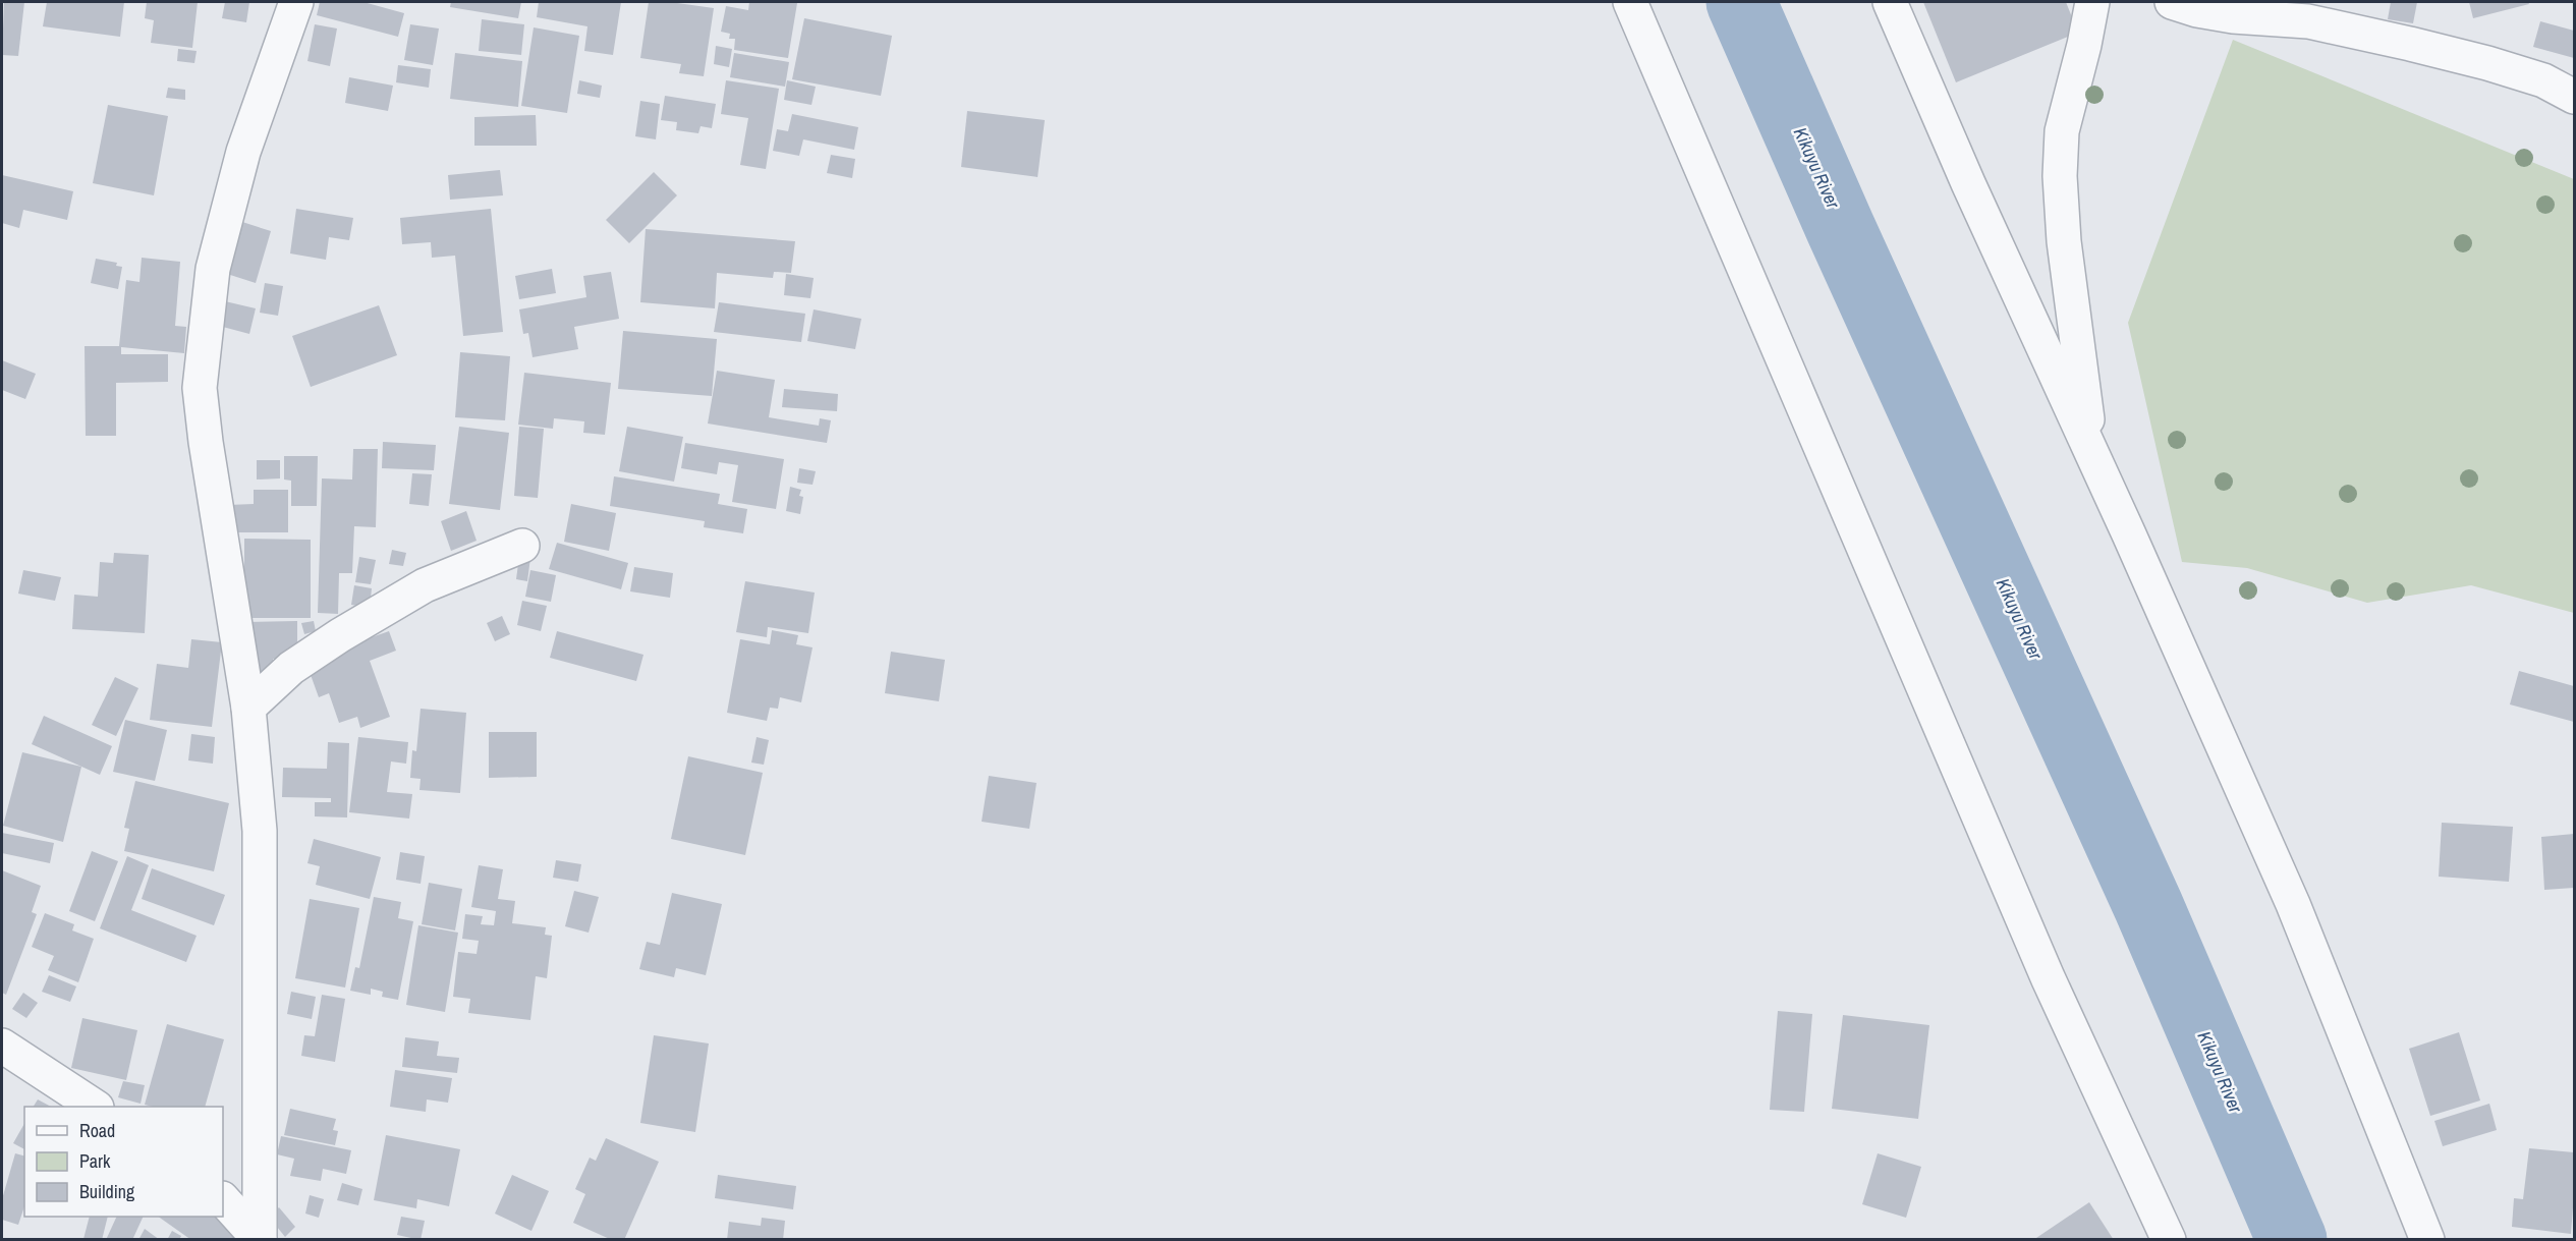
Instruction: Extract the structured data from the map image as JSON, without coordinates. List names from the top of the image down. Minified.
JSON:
{"water":["Kikuyu River"],"legend":["Road","Park","Building"]}
